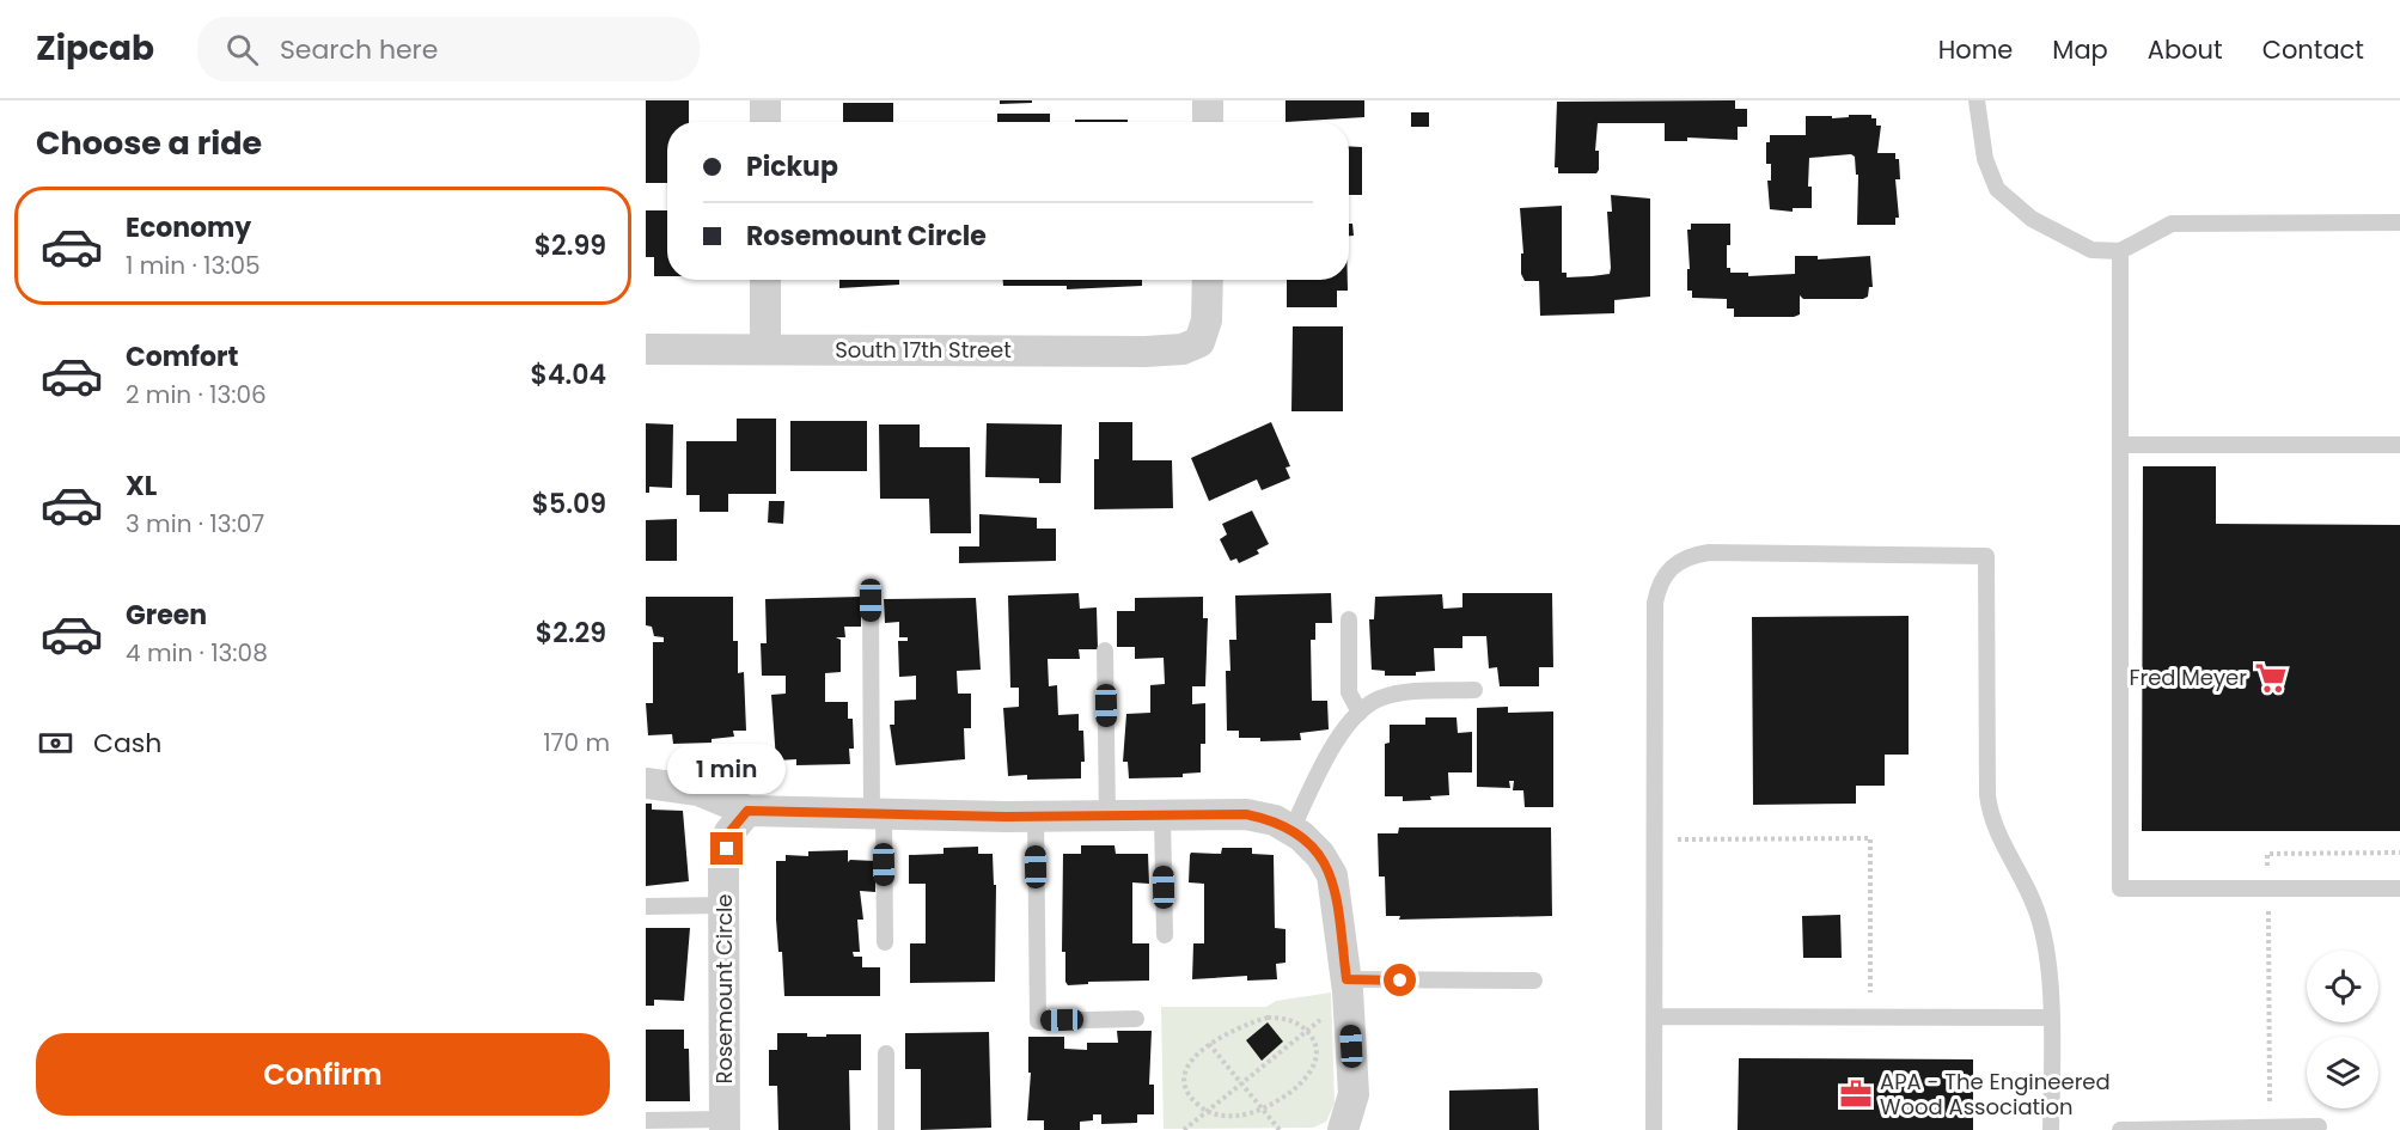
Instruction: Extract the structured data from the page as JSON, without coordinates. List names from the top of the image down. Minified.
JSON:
{"streets":{"street":["South 17th Street","Rosemount Circle"]},"places":{"supermarket":["Fred Meyer"],"office":["APA - The Engineered Wood Association"]},"page":{"header":"Zipcab","search":"Search here","nav":["Home","Map","About","Contact"],"heading":"Choose a ride","banner":["Pickup","Rosemount Circle"],"list":[{"name":"Economy","note":"1 min · 13:05","value":"$2.99"},{"name":"Comfort","note":"2 min · 13:06","value":"$4.04"},{"name":"XL","note":"3 min · 13:07","value":"$5.09"},{"name":"Green","note":"4 min · 13:08","value":"$2.29"}],"pay":["Cash","170 m"],"bubble":"1 min","buttons":"Confirm"}}
